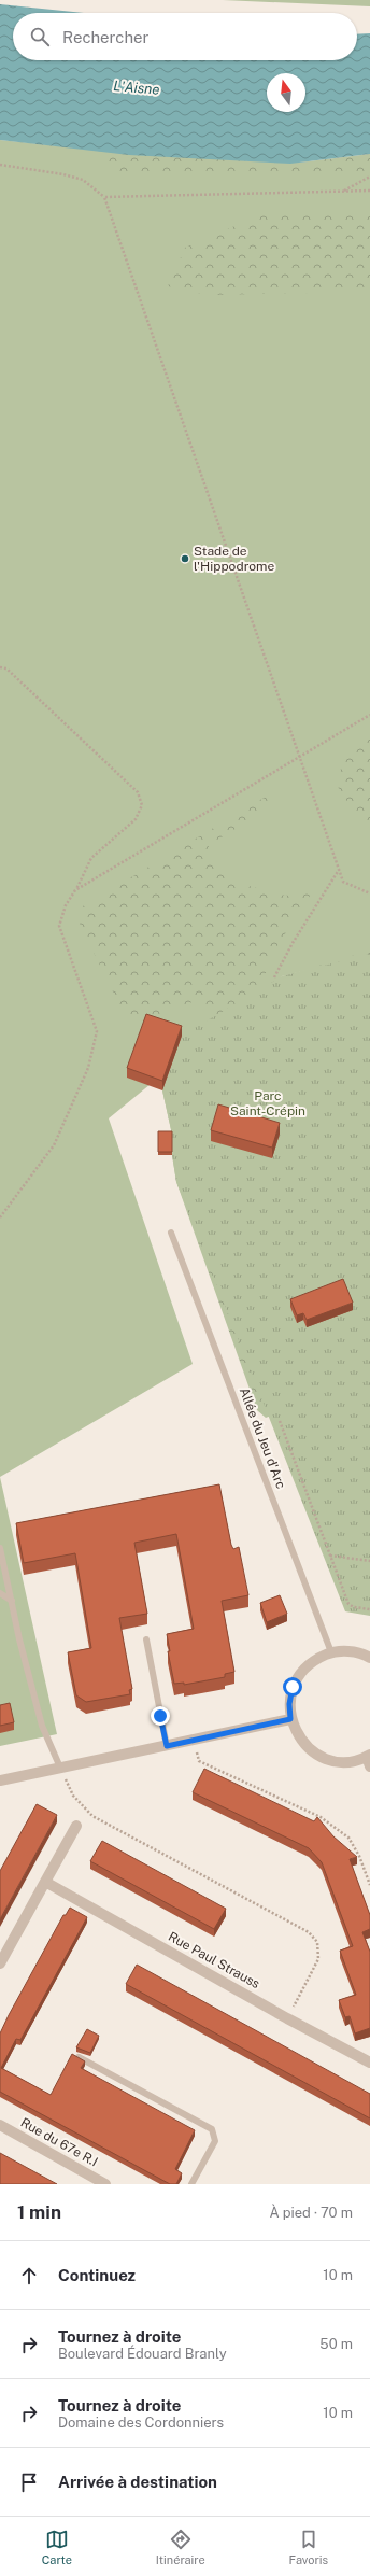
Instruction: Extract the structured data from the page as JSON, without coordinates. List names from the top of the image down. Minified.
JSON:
{"streets":{"street":["Rue Paul Strauss","Rue du 67e R.I"],"lane":["Allée du Jeu d'Arc"]},"water":["L'Aisne"],"parks":["Parc Saint-Crépin"],"places":["Stade de l'Hippodrome"],"north":"top","page":{"search":"Rechercher","heading":["1 min","À pied · 70 m"],"list":[["Continuez","10 m"],["Tournez à droite","Boulevard Édouard Branly","50 m"],["Tournez à droite","Domaine des Cordonniers","10 m"],"Arrivée à destination"],"nav":["Carte","Itinéraire","Favoris"]}}
